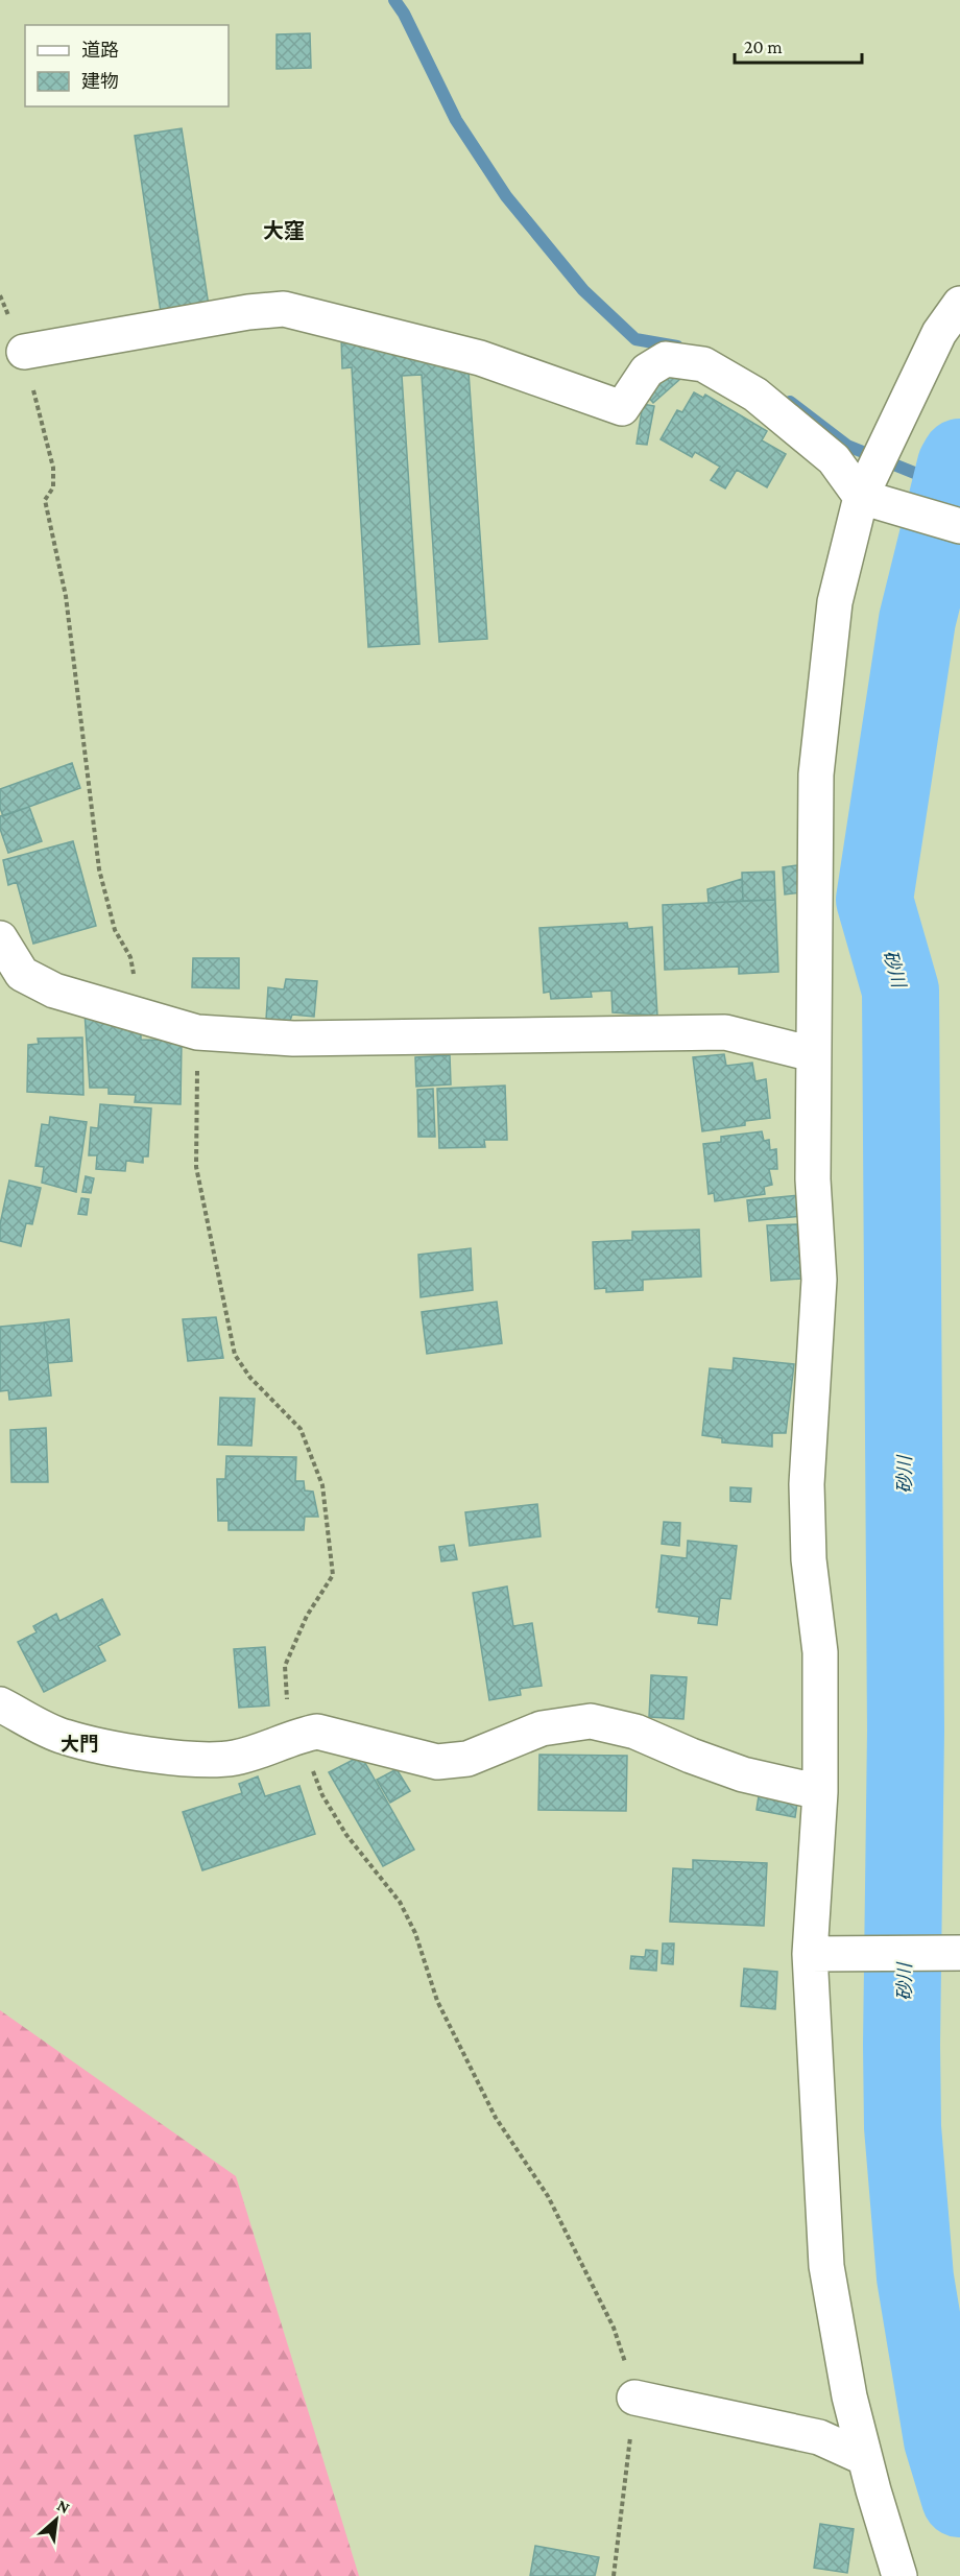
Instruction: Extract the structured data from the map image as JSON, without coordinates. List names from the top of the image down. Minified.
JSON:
{"districts":["大窪","大門"],"water":["砂川"],"legend":["道路","建物"],"scale_bar":"20 m","north":"top right"}
